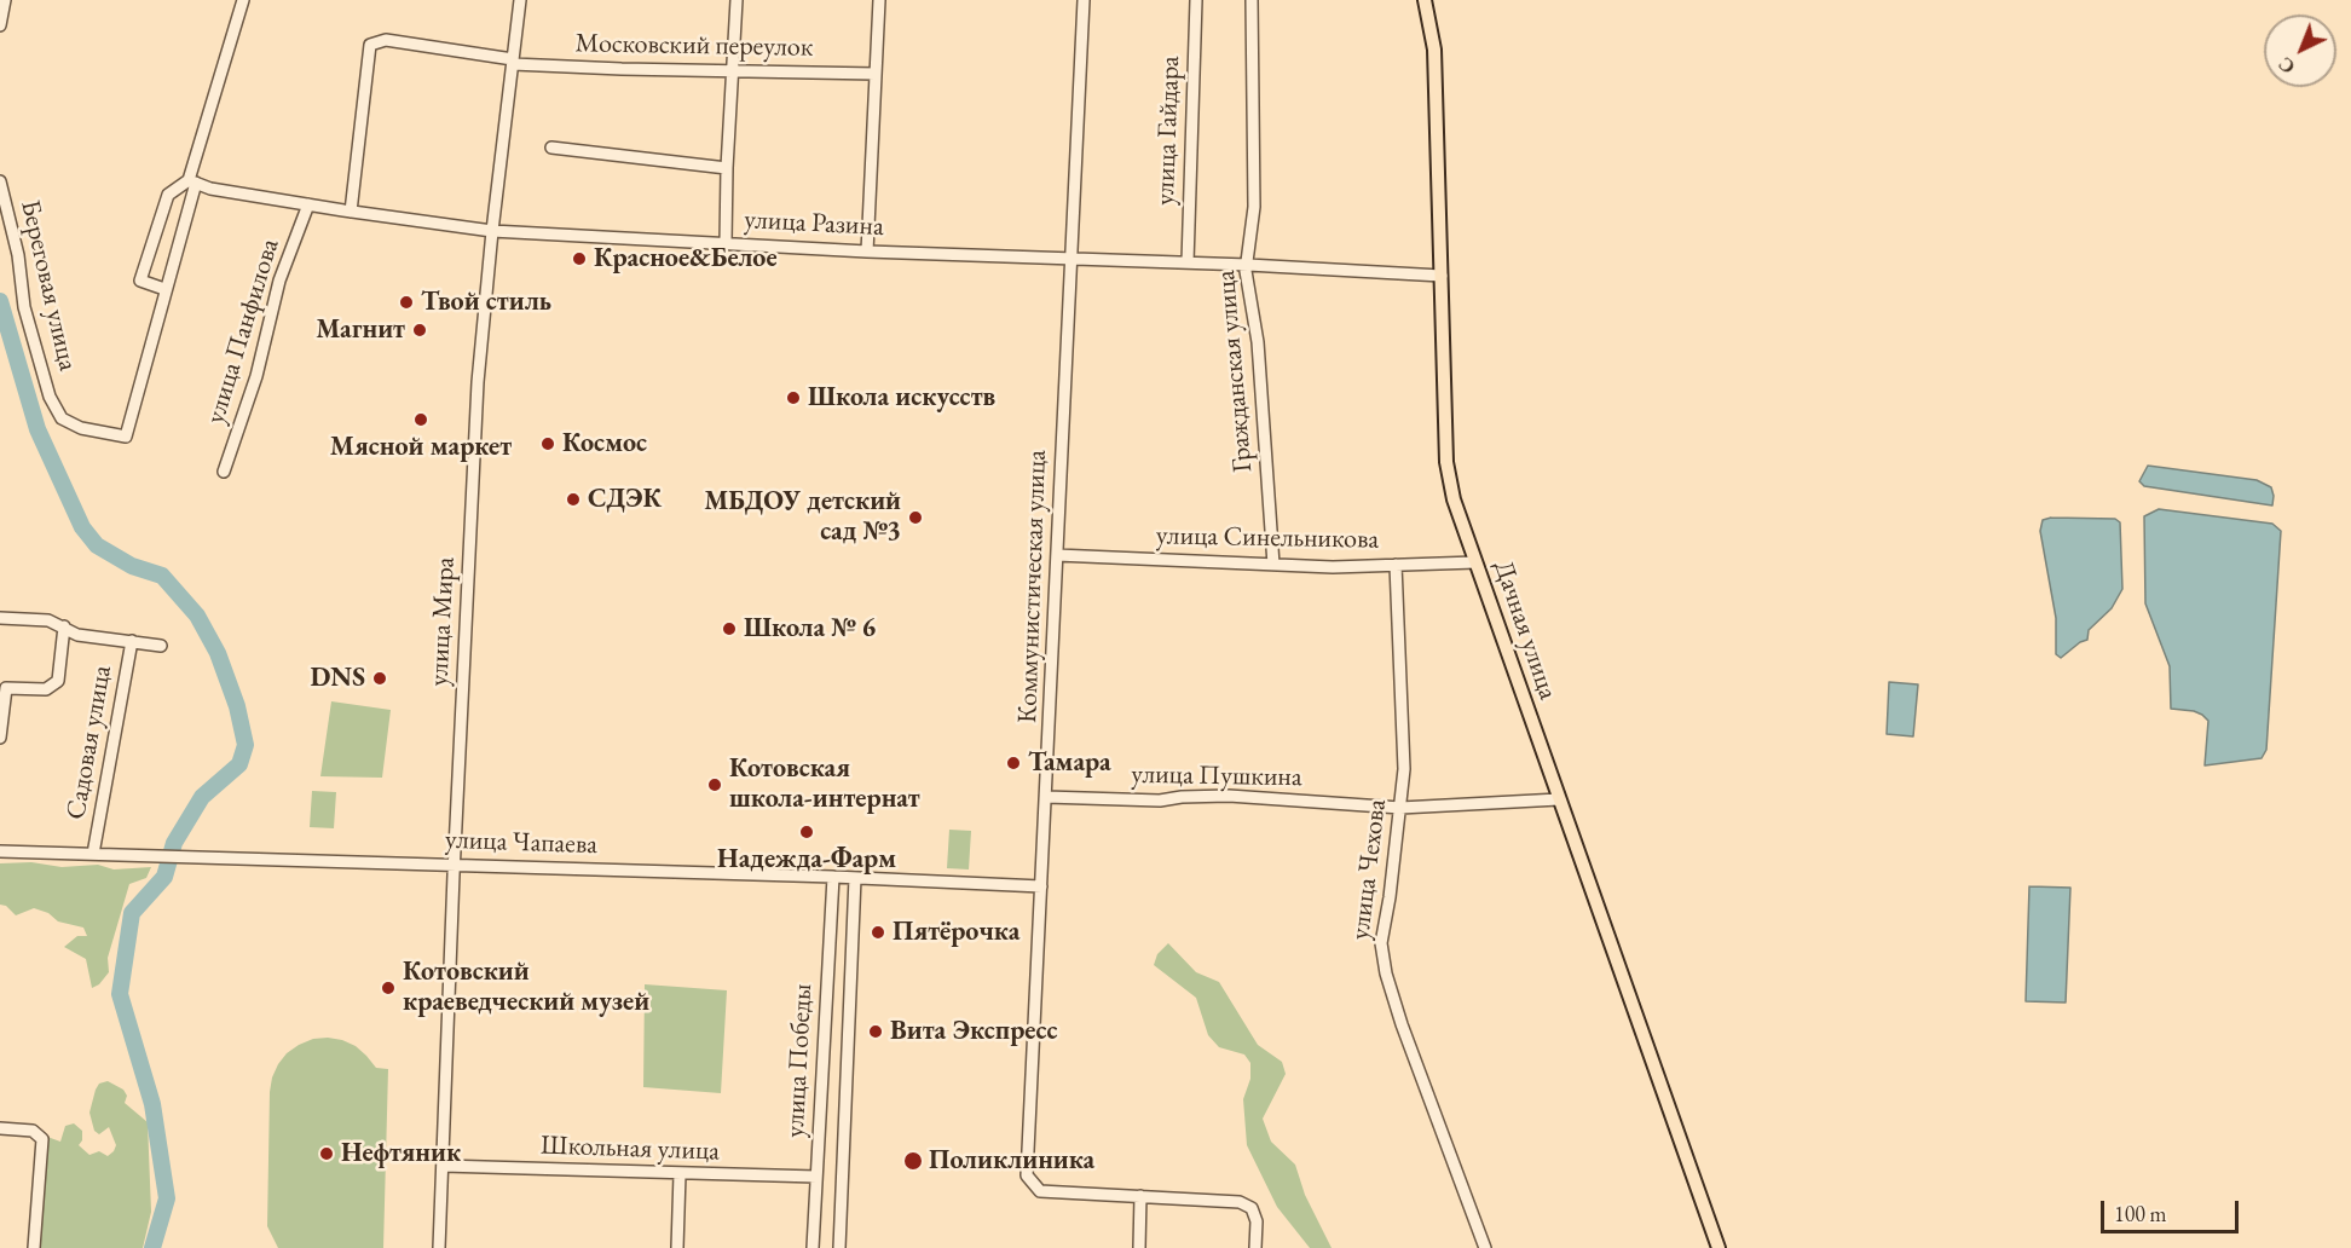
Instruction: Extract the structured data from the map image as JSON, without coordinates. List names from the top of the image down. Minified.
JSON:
{"streets":{"main road":["Дачная улица"],"street":["Московский переулок","улица Гайдара","улица Разина","Береговая улица","улица Панфилова","Гражданская улица","улица Синельникова","Коммунистическая улица","улица Мира","Садовая улица","улица Пушкина","улица Чапаева","улица Чехова","улица Победы","Школьная улица"]},"crossings":[["Московский переулок","улица Разина"],["Московский переулок","улица Мира"],["улица Гайдара","улица Разина"],["улица Разина","улица Панфилова"],["улица Разина","Гражданская улица"],["улица Разина","Коммунистическая улица"],["улица Разина","улица Мира"],["улица Разина","Дачная улица"],["Гражданская улица","улица Синельникова"],["улица Синельникова","Коммунистическая улица"],["улица Синельникова","Дачная улица"],["улица Синельникова","улица Чехова"],["Коммунистическая улица","улица Пушкина"],["Коммунистическая улица","улица Чапаева"],["улица Мира","улица Чапаева"],["улица Мира","Школьная улица"],["Дачная улица","улица Пушкина"],["Садовая улица","улица Чапаева"],["улица Пушкина","улица Чехова"],["улица Чапаева","улица Победы"],["улица Победы","Школьная улица"]],"places":["Красное&Белое","Твой стиль","Магнит","Школа искусств","Мясной маркет","Космос","СДЭК","МБДОУ детский сад №3","Школа № 6","DNS","Тамара","Котовская школа-интернат","Надежда-Фарм","Пятёрочка","Котовский краеведческий музей","Вита Экспресс","Нефтяник","Поликлиника"],"scale_bar":"100 m","north":"bottom left"}
